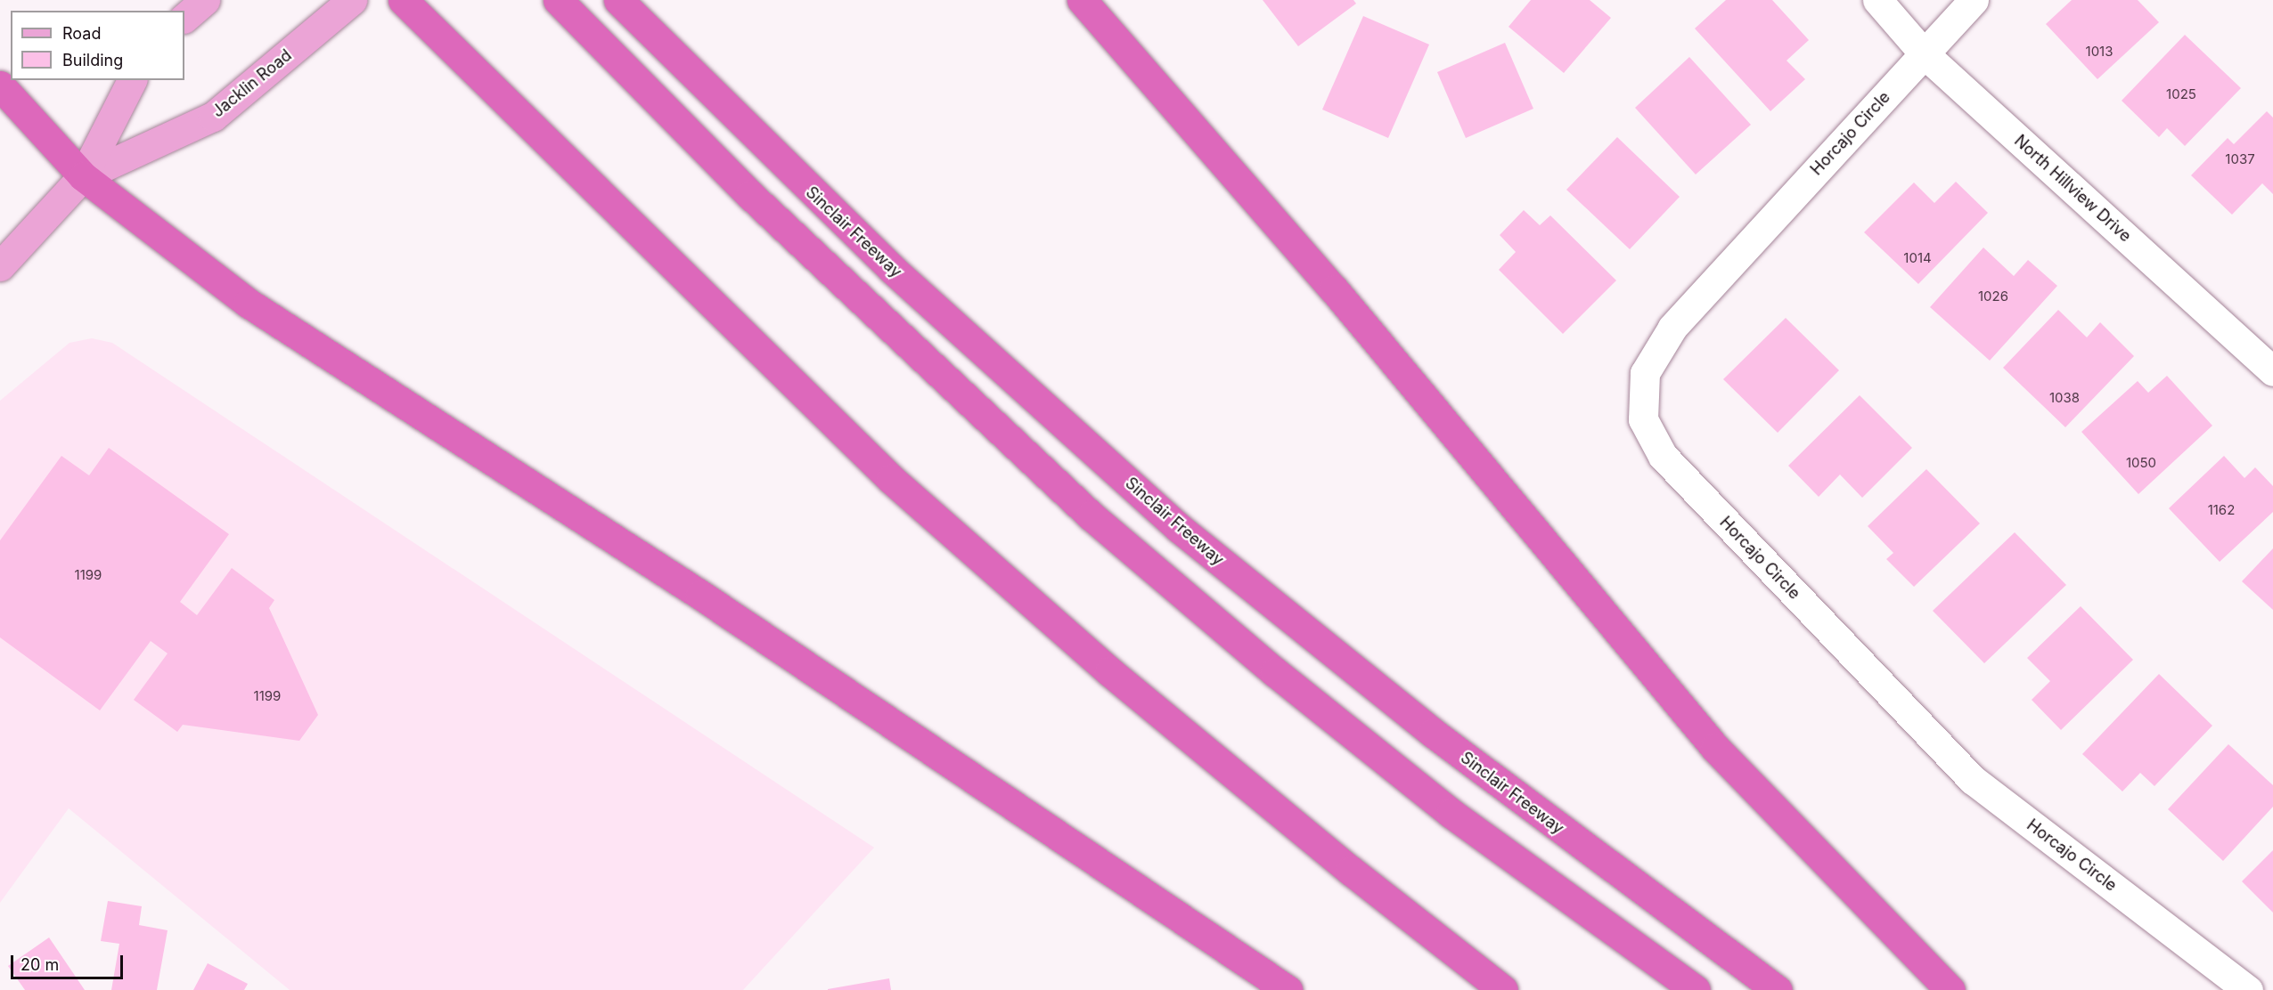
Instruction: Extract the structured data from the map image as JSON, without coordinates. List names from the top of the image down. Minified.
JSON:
{"streets":{"highway":["Sinclair Freeway"],"main road":["Jacklin Road"],"street":["Horcajo Circle","North Hillview Drive"]},"crossings":[["Horcajo Circle","North Hillview Drive"]],"house_numbers":["1013","1025","1037","1014","1026","1038","1050","1162","1199","1199"],"legend":["Road","Building"],"scale_bar":"20 m"}
